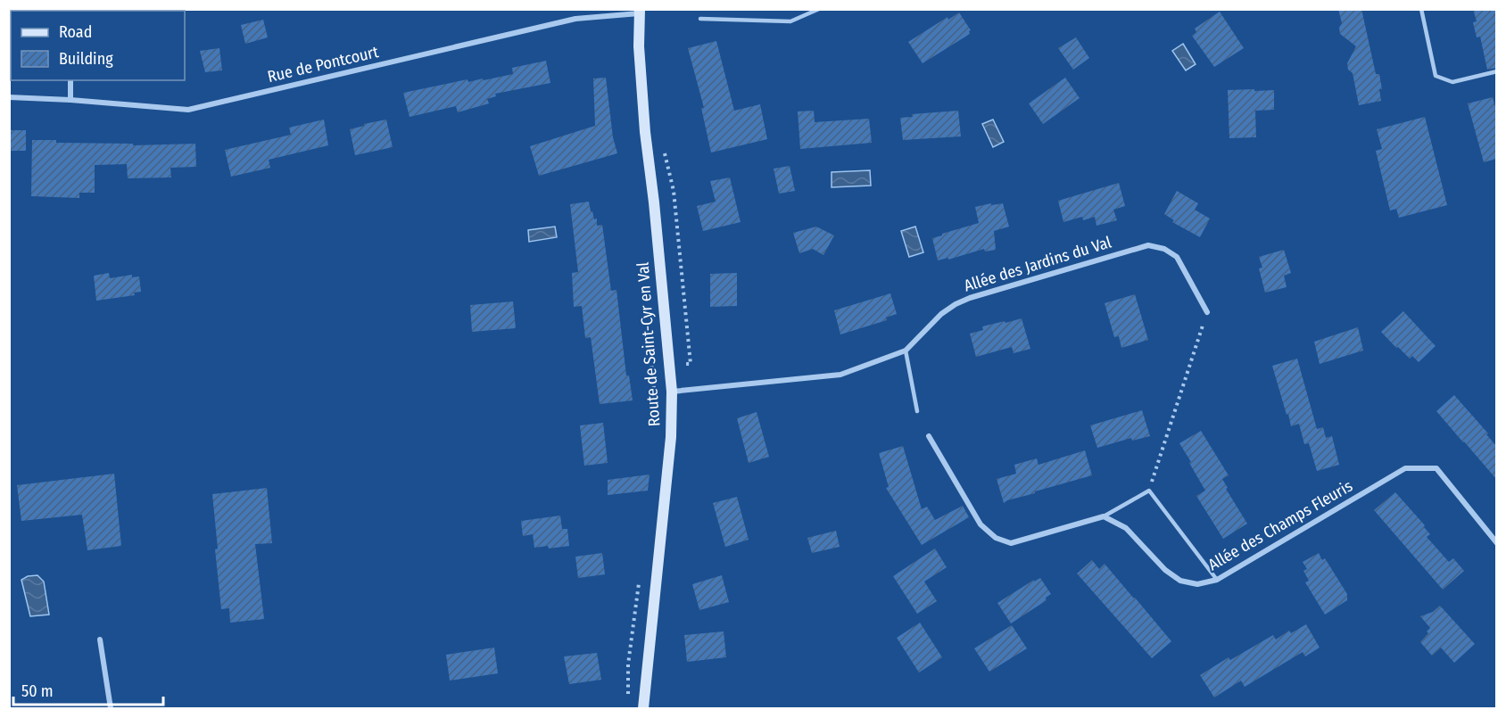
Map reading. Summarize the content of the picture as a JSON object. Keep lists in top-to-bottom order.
{
  "streets": {
    "street": [
      "Rue de Pontcourt",
      "Allée des Jardins du Val",
      "Route de Saint-Cyr en Val",
      "Allée des Champs Fleuris"
    ]
  },
  "crossings": [
    ["Rue de Pontcourt", "Route de Saint-Cyr en Val"],
    ["Allée des Jardins du Val", "Route de Saint-Cyr en Val"]
  ],
  "legend": ["Road", "Building"],
  "scale_bar": "50 m"
}
